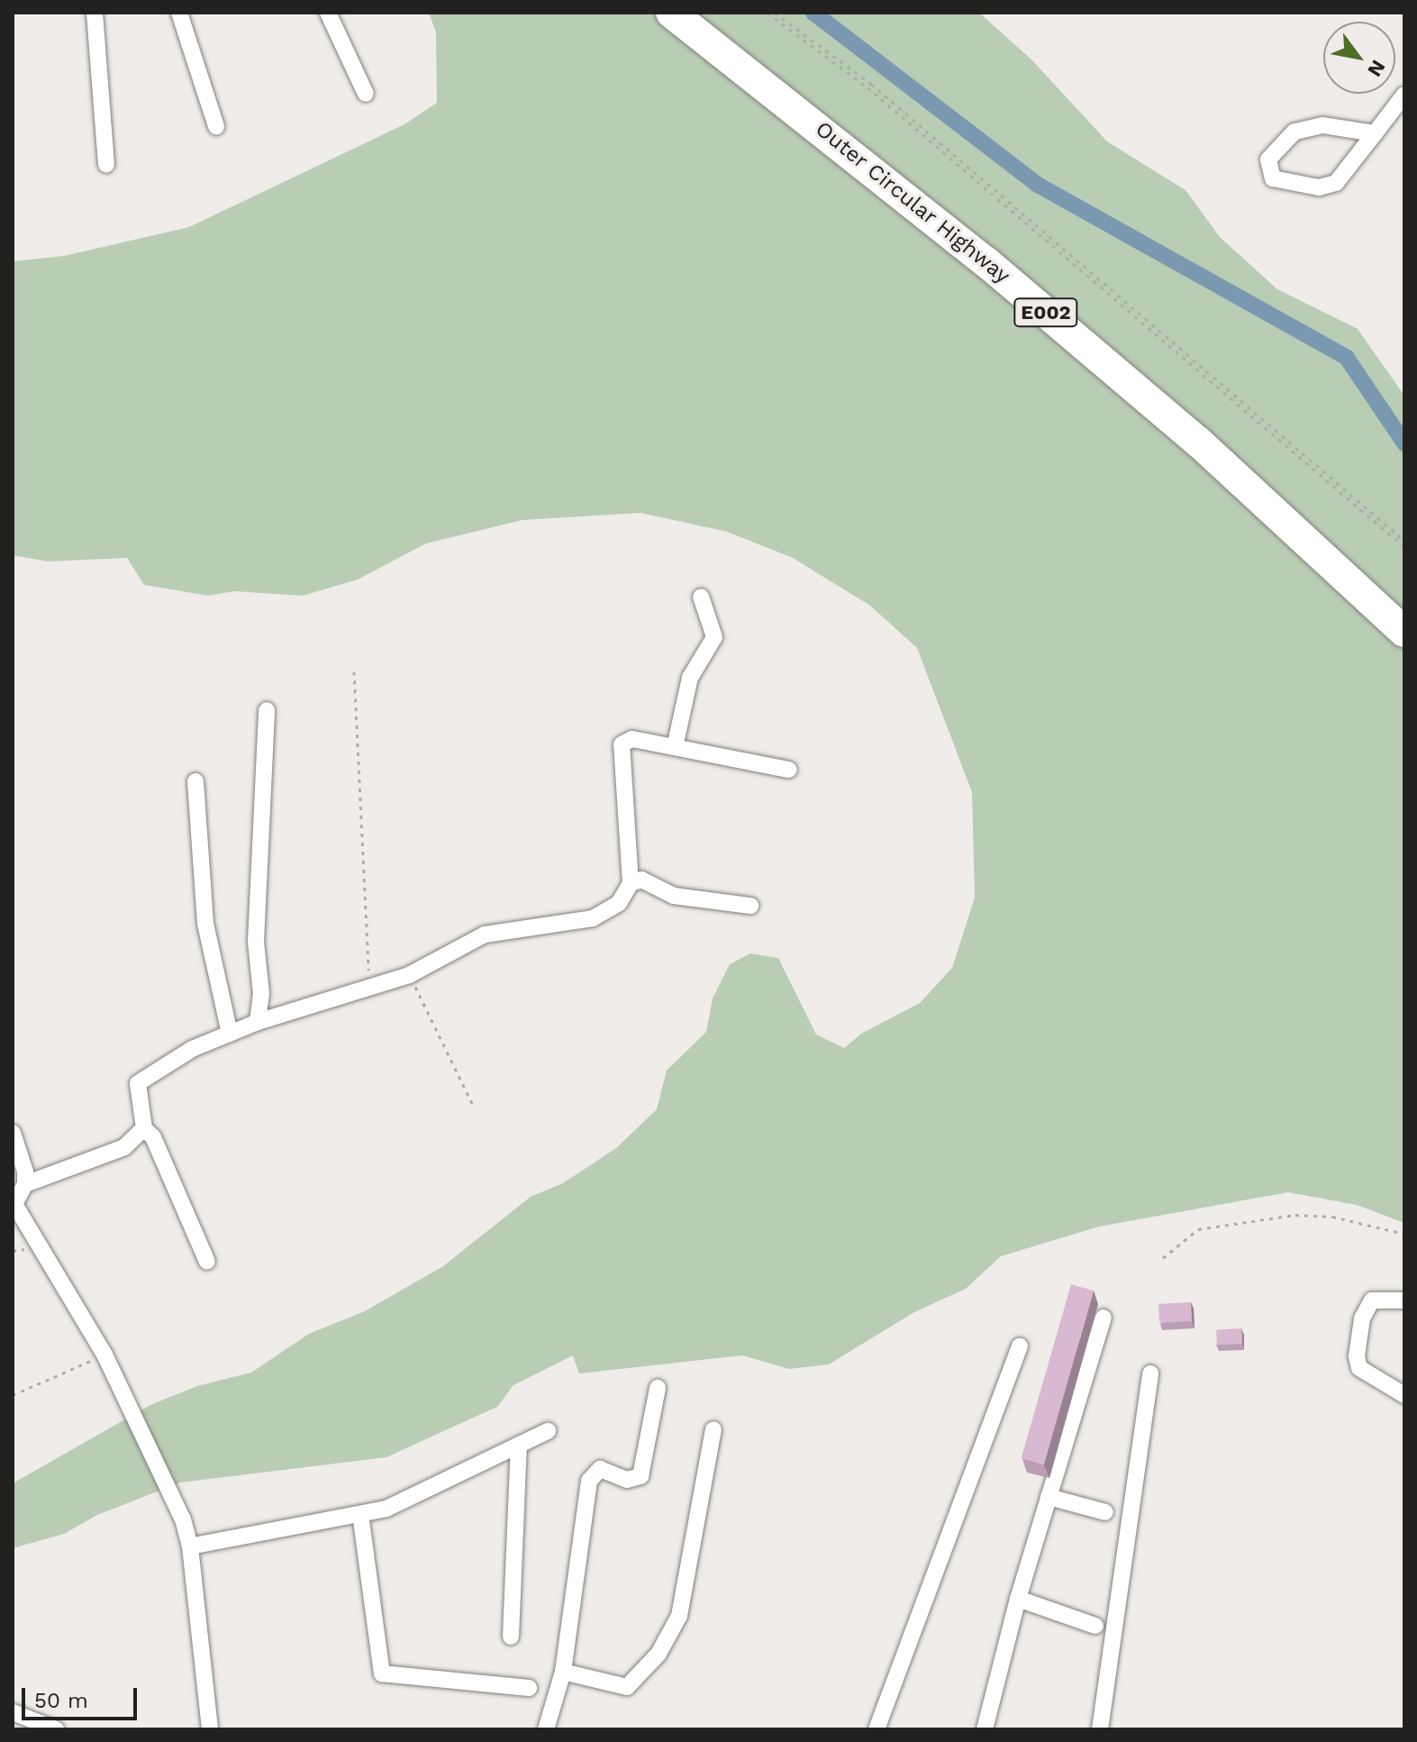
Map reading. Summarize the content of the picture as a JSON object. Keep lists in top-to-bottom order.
{
  "streets": {
    "highway": ["Outer Circular Highway", "E002"]
  },
  "scale_bar": "50 m",
  "north": "bottom right"
}
